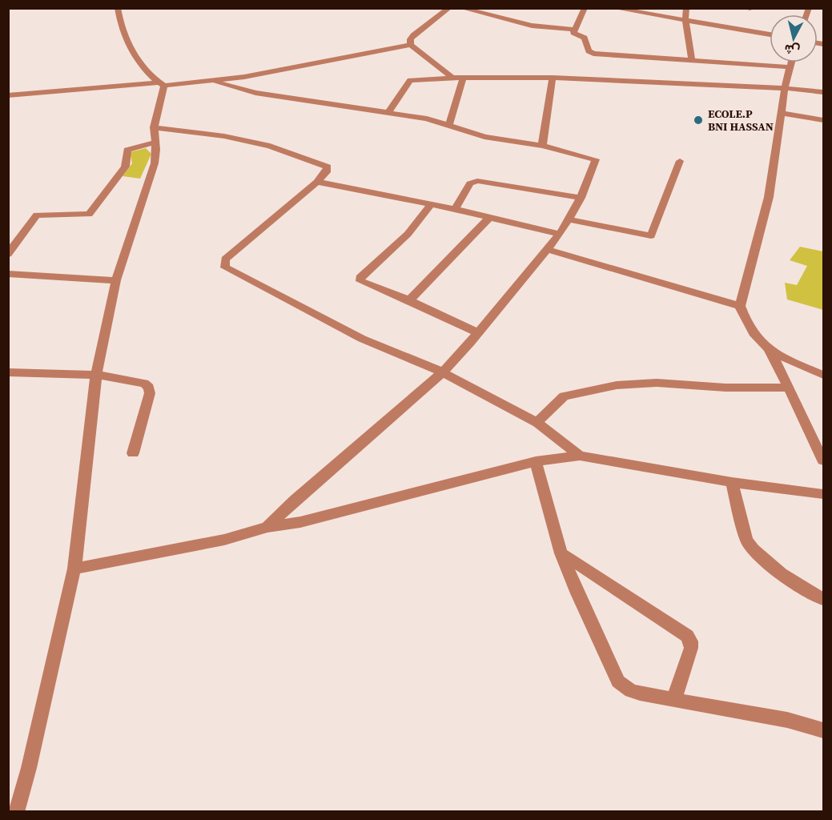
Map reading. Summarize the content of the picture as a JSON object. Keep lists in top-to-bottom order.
{
  "places": ["ECOLE.P BNI HASSAN"],
  "north": "bottom"
}
